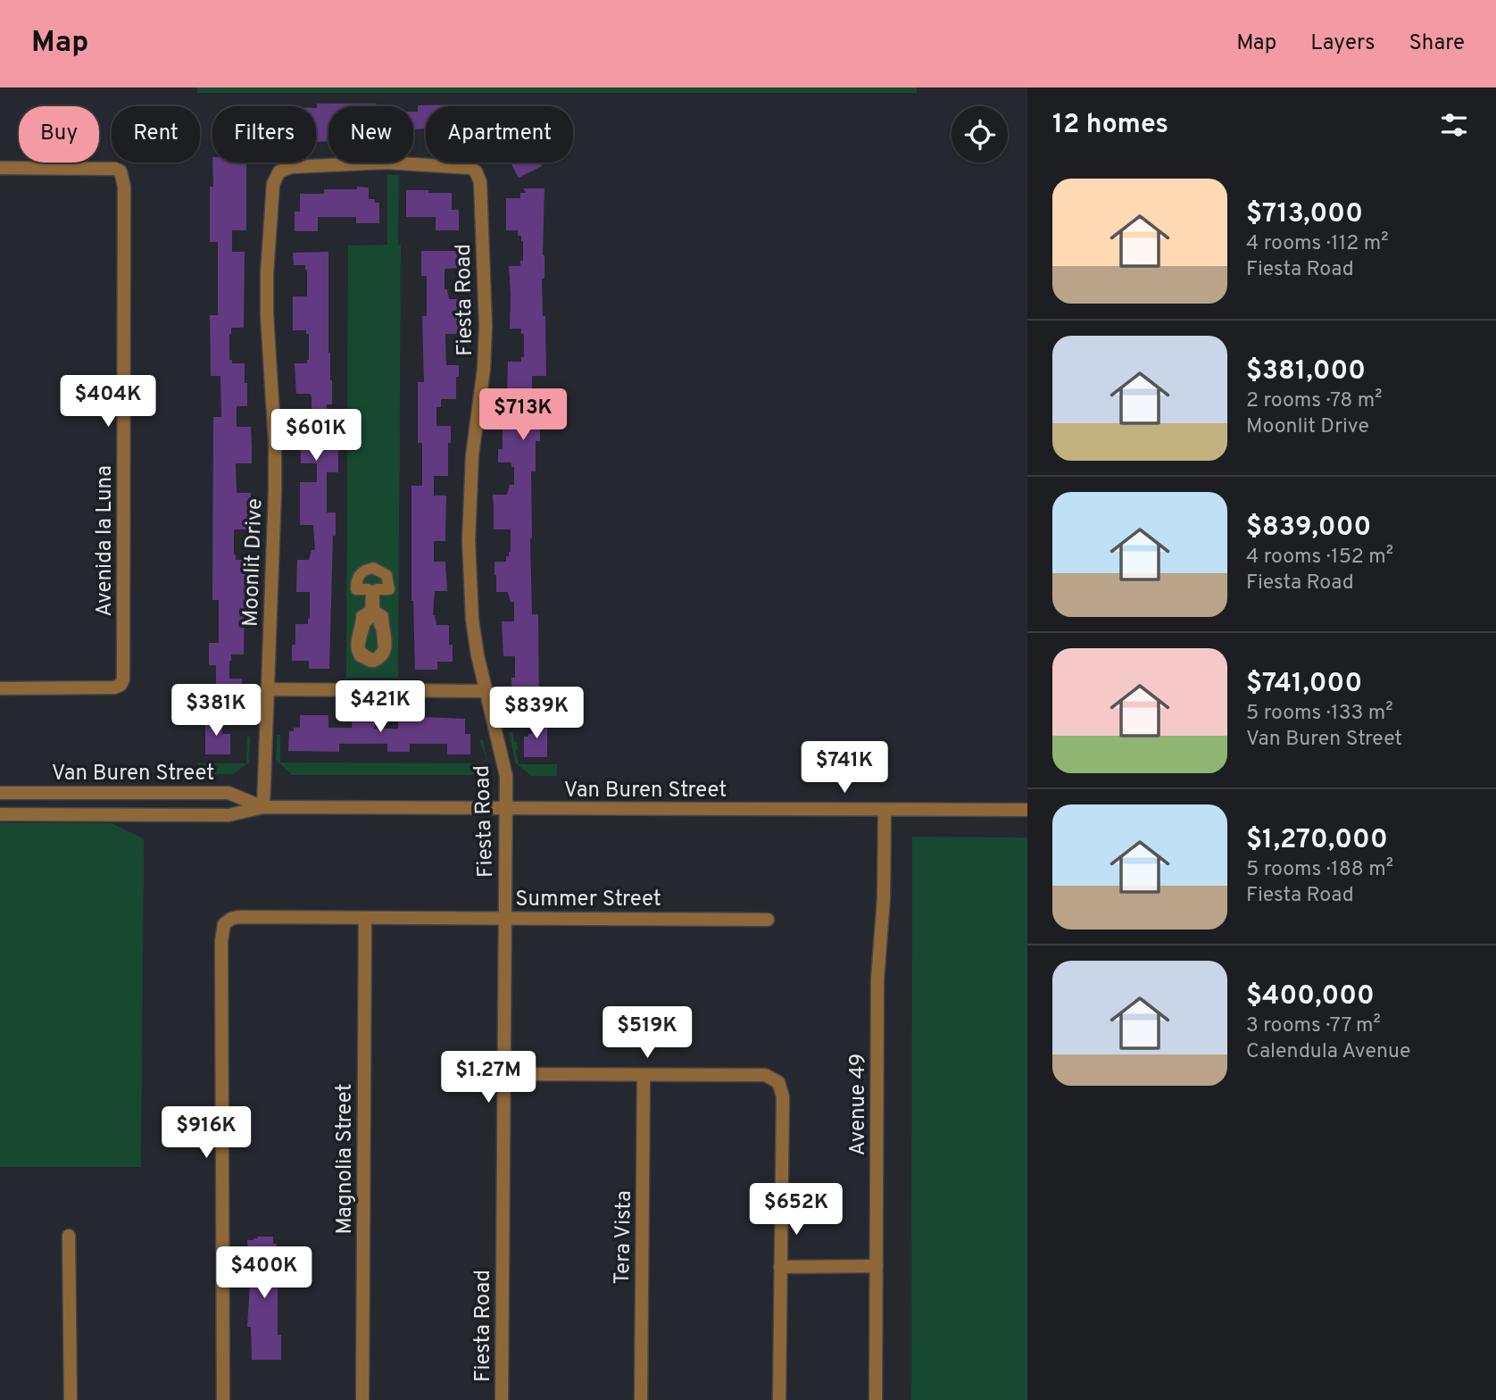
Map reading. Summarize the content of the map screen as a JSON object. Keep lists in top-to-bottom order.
{
  "streets": {
    "street": [
      "Fiesta Road",
      "Avenida la Luna",
      "Moonlit Drive",
      "Van Buren Street",
      "Summer Street",
      "Avenue 49",
      "Magnolia Street",
      "Tera Vista"
    ]
  },
  "crossings": [
    ["Fiesta Road", "Moonlit Drive"],
    ["Fiesta Road", "Van Buren Street"],
    ["Fiesta Road", "Summer Street"],
    ["Moonlit Drive", "Van Buren Street"],
    ["Van Buren Street", "Avenue 49"],
    ["Summer Street", "Magnolia Street"]
  ],
  "page": {
    "header": "Map",
    "nav": ["Map", "Layers", "Share"],
    "heading": "12 homes",
    "chip": [
      "Buy",
      "Rent",
      "Filters",
      "New",
      "Apartment"
    ],
    "list": [
      {
        "name": "$713,000",
        "note": "4 rooms · 112 m² · Fiesta Road"
      },
      {
        "name": "$381,000",
        "note": "2 rooms · 78 m² · Moonlit Drive"
      },
      {
        "name": "$839,000",
        "note": "4 rooms · 152 m² · Fiesta Road"
      },
      {
        "name": "$741,000",
        "note": "5 rooms · 133 m² · Van Buren Street"
      },
      {
        "name": "$1,270,000",
        "note": "5 rooms · 188 m² · Fiesta Road"
      },
      {
        "name": "$400,000",
        "note": "3 rooms · 77 m² · Calendula Avenue"
      }
    ],
    "price": [
      "$404K",
      "$713K",
      "$601K",
      "$421K",
      "$381K",
      "$839K",
      "$741K",
      "$519K",
      "$1.27M",
      "$916K",
      "$652K",
      "$400K"
    ]
  }
}
